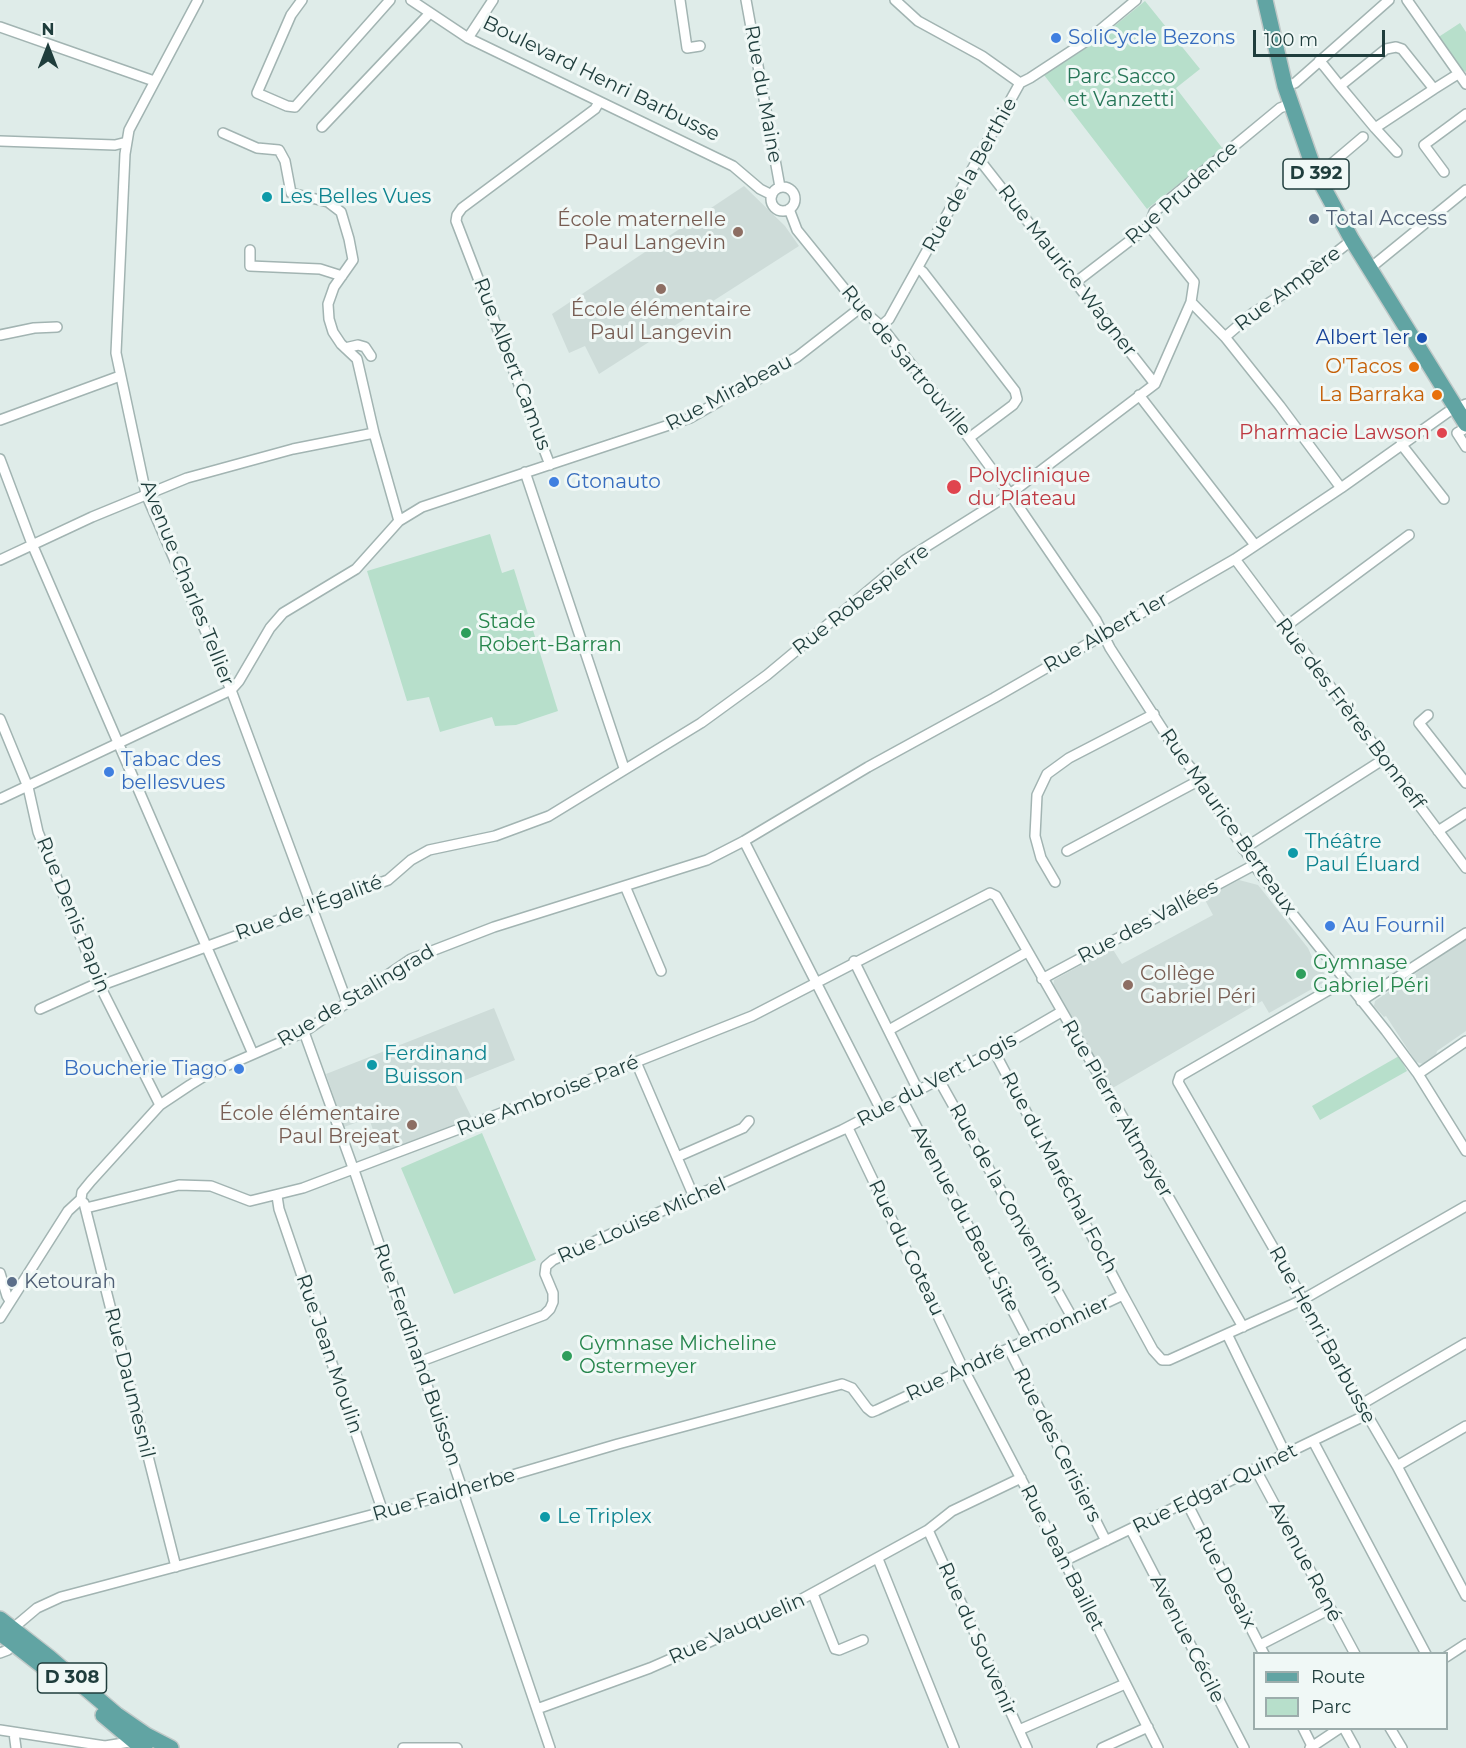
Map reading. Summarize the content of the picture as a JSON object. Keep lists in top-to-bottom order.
{
  "streets": {
    "main road": ["D 392", "D 308"],
    "street": [
      "Boulevard Henri Barbusse",
      "Rue du Maine",
      "Rue de la Berthie",
      "Rue Prudence",
      "Rue Maurice Wagner",
      "Rue Ampère",
      "Rue de Sartrouville",
      "Rue Albert Camus",
      "Rue Mirabeau",
      "Avenue Charles Tellier",
      "Rue Robespierre",
      "Rue Albert 1er",
      "Rue des Frères Bonneff",
      "Rue Maurice Berteaux",
      "Rue de l'Égalité",
      "Rue Denis Papin",
      "Rue des Vallées",
      "Rue de Stalingrad",
      "Rue du Vert Logis",
      "Rue Ambroise Paré",
      "Rue Pierre Altmeyer",
      "Rue du Maréchal Foch",
      "Rue de la Convention",
      "Avenue du Beau Site",
      "Rue Louise Michel",
      "Rue du Coteau",
      "Rue Henri Barbusse",
      "Rue André Lemonnier",
      "Rue Jean Moulin",
      "Rue Ferdinand Buisson",
      "Rue Daumesnil",
      "Rue des Cerisiers",
      "Rue Edgar Quinet",
      "Rue Faidherbe",
      "Rue Jean Baillet",
      "Avenue René",
      "Rue Desaix",
      "Rue Vauquelin",
      "Rue du Souvenir",
      "Avenue Cécile"
    ]
  },
  "crossings": [
    ["Boulevard Henri Barbusse", "Rue du Maine"],
    ["Boulevard Henri Barbusse", "Rue de Sartrouville"],
    ["Boulevard Henri Barbusse", "Rue Albert Camus"],
    ["Rue du Maine", "Rue de Sartrouville"],
    ["D 392", "Rue Prudence"],
    ["D 392", "Rue Ampère"],
    ["D 392", "Rue Albert 1er"],
    ["Rue de la Berthie", "Rue Maurice Wagner"],
    ["Rue de la Berthie", "Rue de Sartrouville"],
    ["Rue Prudence", "Rue Maurice Wagner"],
    ["Rue Maurice Wagner", "Rue Robespierre"],
    ["Rue de Sartrouville", "Rue Mirabeau"],
    ["Rue de Sartrouville", "Rue Robespierre"],
    ["Rue de Sartrouville", "Rue Albert 1er"],
    ["Rue de Sartrouville", "Rue Maurice Berteaux"],
    ["Rue Albert Camus", "Rue Mirabeau"],
    ["Rue Mirabeau", "Avenue Charles Tellier"],
    ["Avenue Charles Tellier", "Rue de l'Égalité"],
    ["Avenue Charles Tellier", "Rue de Stalingrad"],
    ["Rue Robespierre", "Rue de l'Égalité"],
    ["Rue Albert 1er", "Rue des Frères Bonneff"],
    ["Rue Albert 1er", "Rue Maurice Berteaux"],
    ["Rue Albert 1er", "Rue de Stalingrad"],
    ["Rue Maurice Berteaux", "Rue des Vallées"],
    ["Rue Maurice Berteaux", "Rue Henri Barbusse"],
    ["Rue de l'Égalité", "Rue Denis Papin"],
    ["Rue Denis Papin", "Rue de Stalingrad"],
    ["Rue des Vallées", "Rue Pierre Altmeyer"],
    ["Rue de Stalingrad", "Rue Ambroise Paré"],
    ["Rue de Stalingrad", "Rue Ferdinand Buisson"],
    ["Rue de Stalingrad", "Rue Daumesnil"],
    ["Rue du Vert Logis", "Rue Pierre Altmeyer"],
    ["Rue du Vert Logis", "Rue du Maréchal Foch"],
    ["Rue du Vert Logis", "Rue de la Convention"],
    ["Rue du Vert Logis", "Avenue du Beau Site"],
    ["Rue du Vert Logis", "Rue Louise Michel"],
    ["Rue du Vert Logis", "Rue du Coteau"],
    ["Rue Ambroise Paré", "Rue Pierre Altmeyer"],
    ["Rue Ambroise Paré", "Rue Jean Moulin"],
    ["Rue Ambroise Paré", "Rue Ferdinand Buisson"],
    ["Rue Ambroise Paré", "Rue Daumesnil"],
    ["Rue Pierre Altmeyer", "Rue André Lemonnier"],
    ["Rue du Maréchal Foch", "Rue André Lemonnier"],
    ["Rue de la Convention", "Rue André Lemonnier"],
    ["Avenue du Beau Site", "Rue André Lemonnier"],
    ["Rue Louise Michel", "Rue Ferdinand Buisson"],
    ["Rue du Coteau", "Rue André Lemonnier"],
    ["Rue du Coteau", "Rue Jean Baillet"],
    ["Rue Henri Barbusse", "Rue André Lemonnier"],
    ["Rue Henri Barbusse", "Rue Edgar Quinet"],
    ["Rue André Lemonnier", "Rue des Cerisiers"],
    ["Rue André Lemonnier", "Rue Faidherbe"],
    ["Rue André Lemonnier", "Rue Jean Baillet"],
    ["Rue Jean Moulin", "Rue Faidherbe"],
    ["Rue Ferdinand Buisson", "Rue Faidherbe"],
    ["Rue Ferdinand Buisson", "Rue Vauquelin"],
    ["Rue Daumesnil", "Rue Faidherbe"],
    ["Rue des Cerisiers", "Rue Edgar Quinet"],
    ["Rue Edgar Quinet", "Rue Jean Baillet"],
    ["Rue Edgar Quinet", "Avenue René"],
    ["Rue Edgar Quinet", "Rue Desaix"],
    ["Rue Edgar Quinet", "Avenue Cécile"],
    ["Rue Faidherbe", "D 308"],
    ["Rue Jean Baillet", "Rue Vauquelin"],
    ["Rue Vauquelin", "Rue du Souvenir"]
  ],
  "parks": ["Parc Sacco et Vanzetti"],
  "places": [
    "SoliCycle Bezons",
    "Les Belles Vues",
    "Total Access",
    "École maternelle Paul Langevin",
    "École élémentaire Paul Langevin",
    "Albert 1er",
    "O'Tacos",
    "La Barraka",
    "Pharmacie Lawson",
    "Gtonauto",
    "Polyclinique du Plateau",
    "Stade Robert-Barran",
    "Tabac des bellesvues",
    "Théâtre Paul Éluard",
    "Au Fournil",
    "Gymnase Gabriel Péri",
    "Collège Gabriel Péri",
    "Ferdinand Buisson",
    "Boucherie Tiago",
    "École élémentaire Paul Brejeat",
    "Ketourah",
    "Gymnase Micheline Ostermeyer",
    "Le Triplex"
  ],
  "legend": ["Route", "Parc"],
  "scale_bar": "100 m",
  "north": "top"
}
